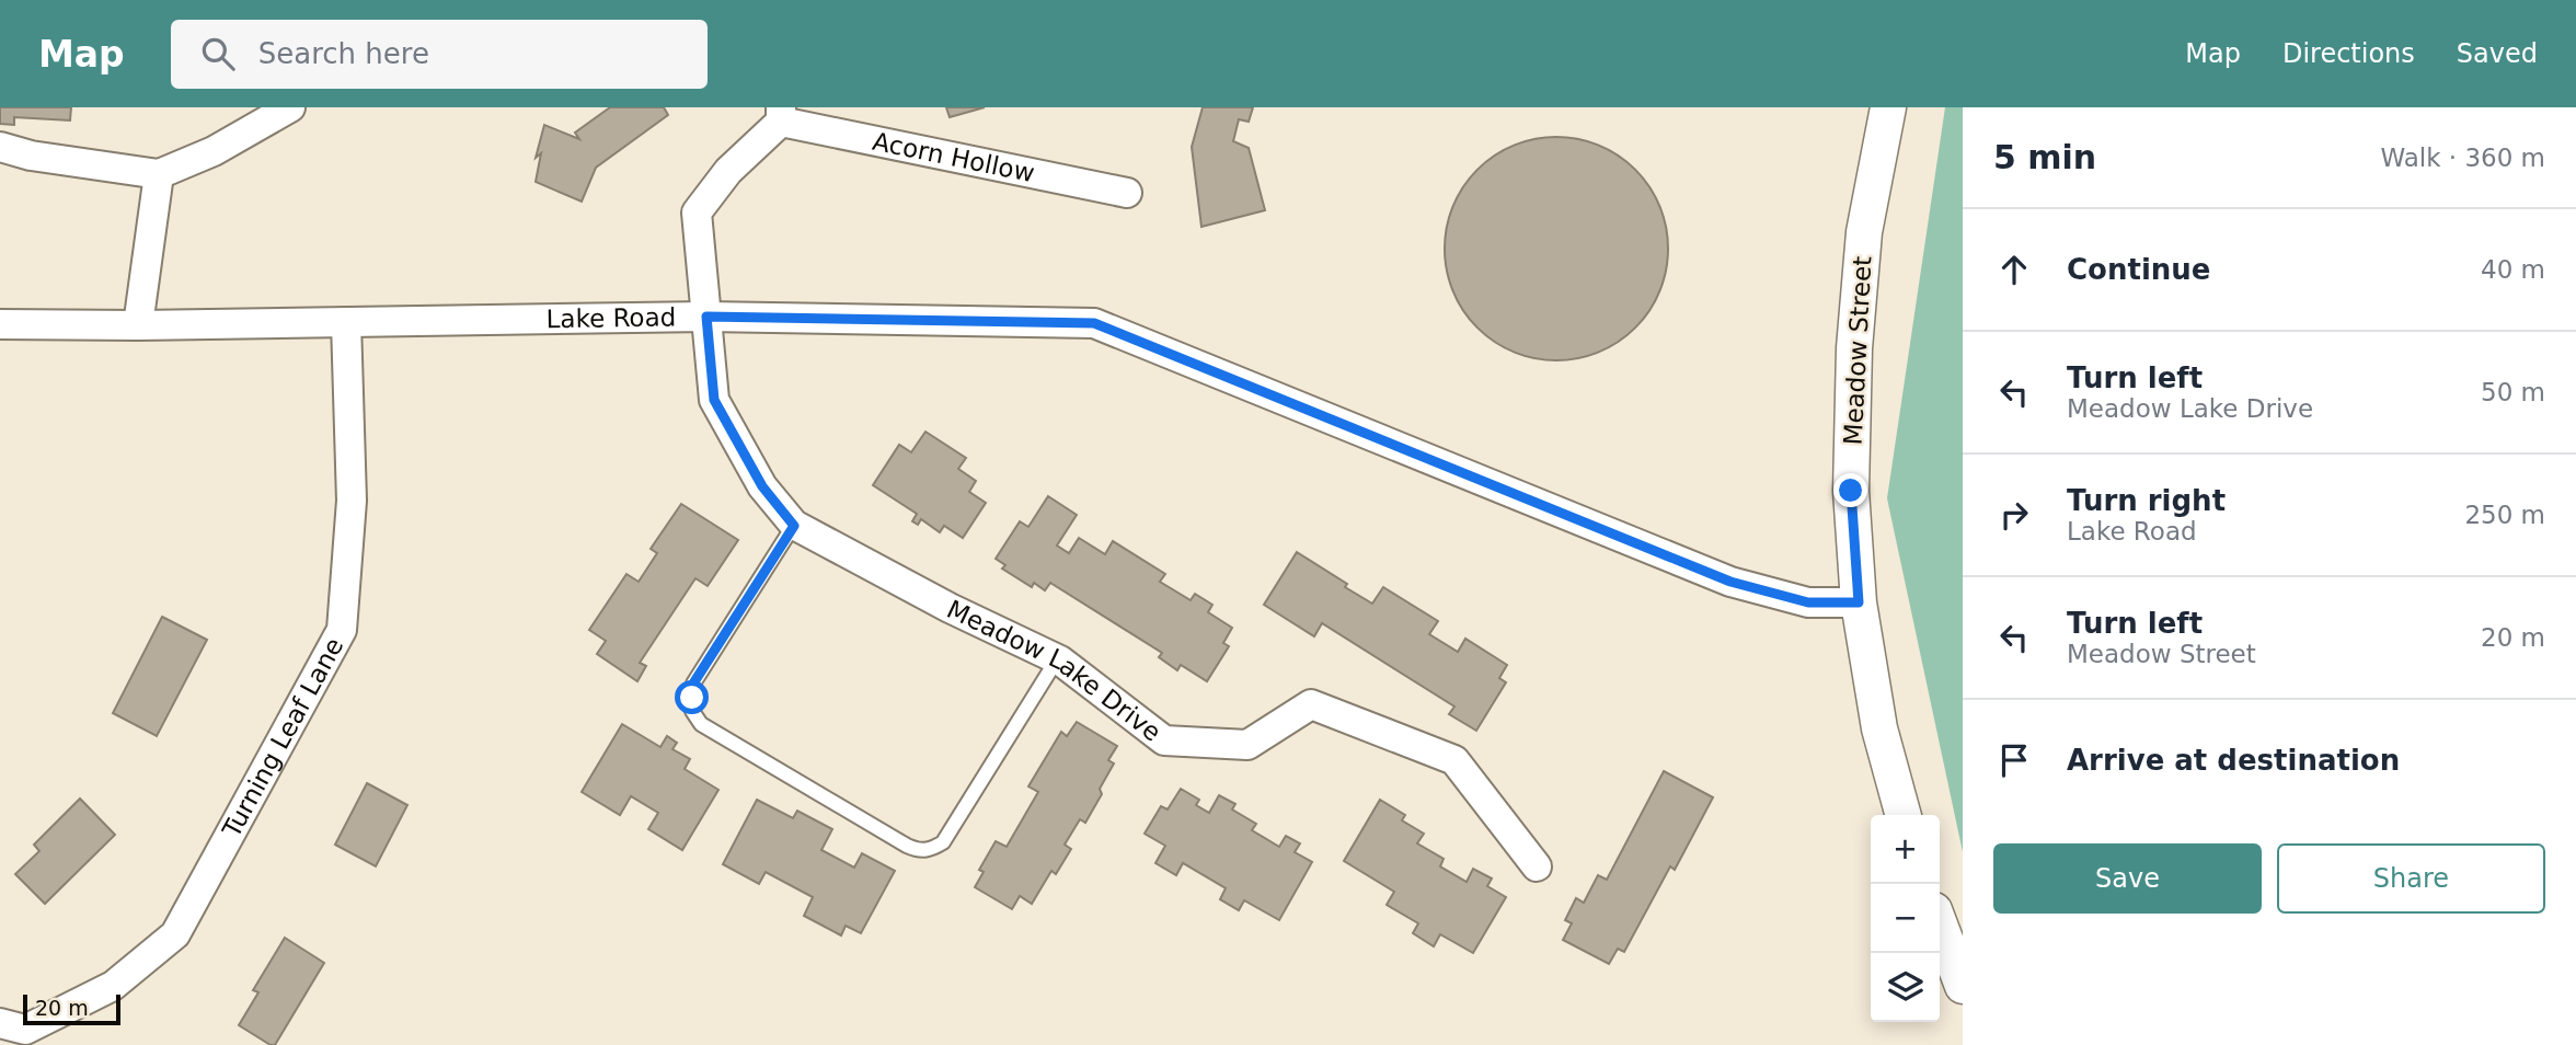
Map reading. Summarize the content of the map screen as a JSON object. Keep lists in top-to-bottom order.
{
  "streets": {
    "street": [
      "Acorn Hollow",
      "Lake Road",
      "Meadow Street",
      "Meadow Lake Drive",
      "Turning Leaf Lane"
    ]
  },
  "crossings": [
    ["Acorn Hollow", "Meadow Lake Drive"],
    ["Lake Road", "Meadow Street"],
    ["Lake Road", "Meadow Lake Drive"],
    ["Lake Road", "Turning Leaf Lane"]
  ],
  "scale_bar": "20 m",
  "page": {
    "header": "Map",
    "search": "Search here",
    "nav": ["Map", "Directions", "Saved"],
    "heading": ["5 min", "Walk · 360 m"],
    "list": [
      ["Continue", "40 m"],
      ["Turn left", "Meadow Lake Drive", "50 m"],
      ["Turn right", "Lake Road", "250 m"],
      ["Turn left", "Meadow Street", "20 m"],
      "Arrive at destination"
    ],
    "map_buttons": ["+", "−"],
    "buttons": ["Save", "Share"],
    "scale": "20 m"
  }
}
